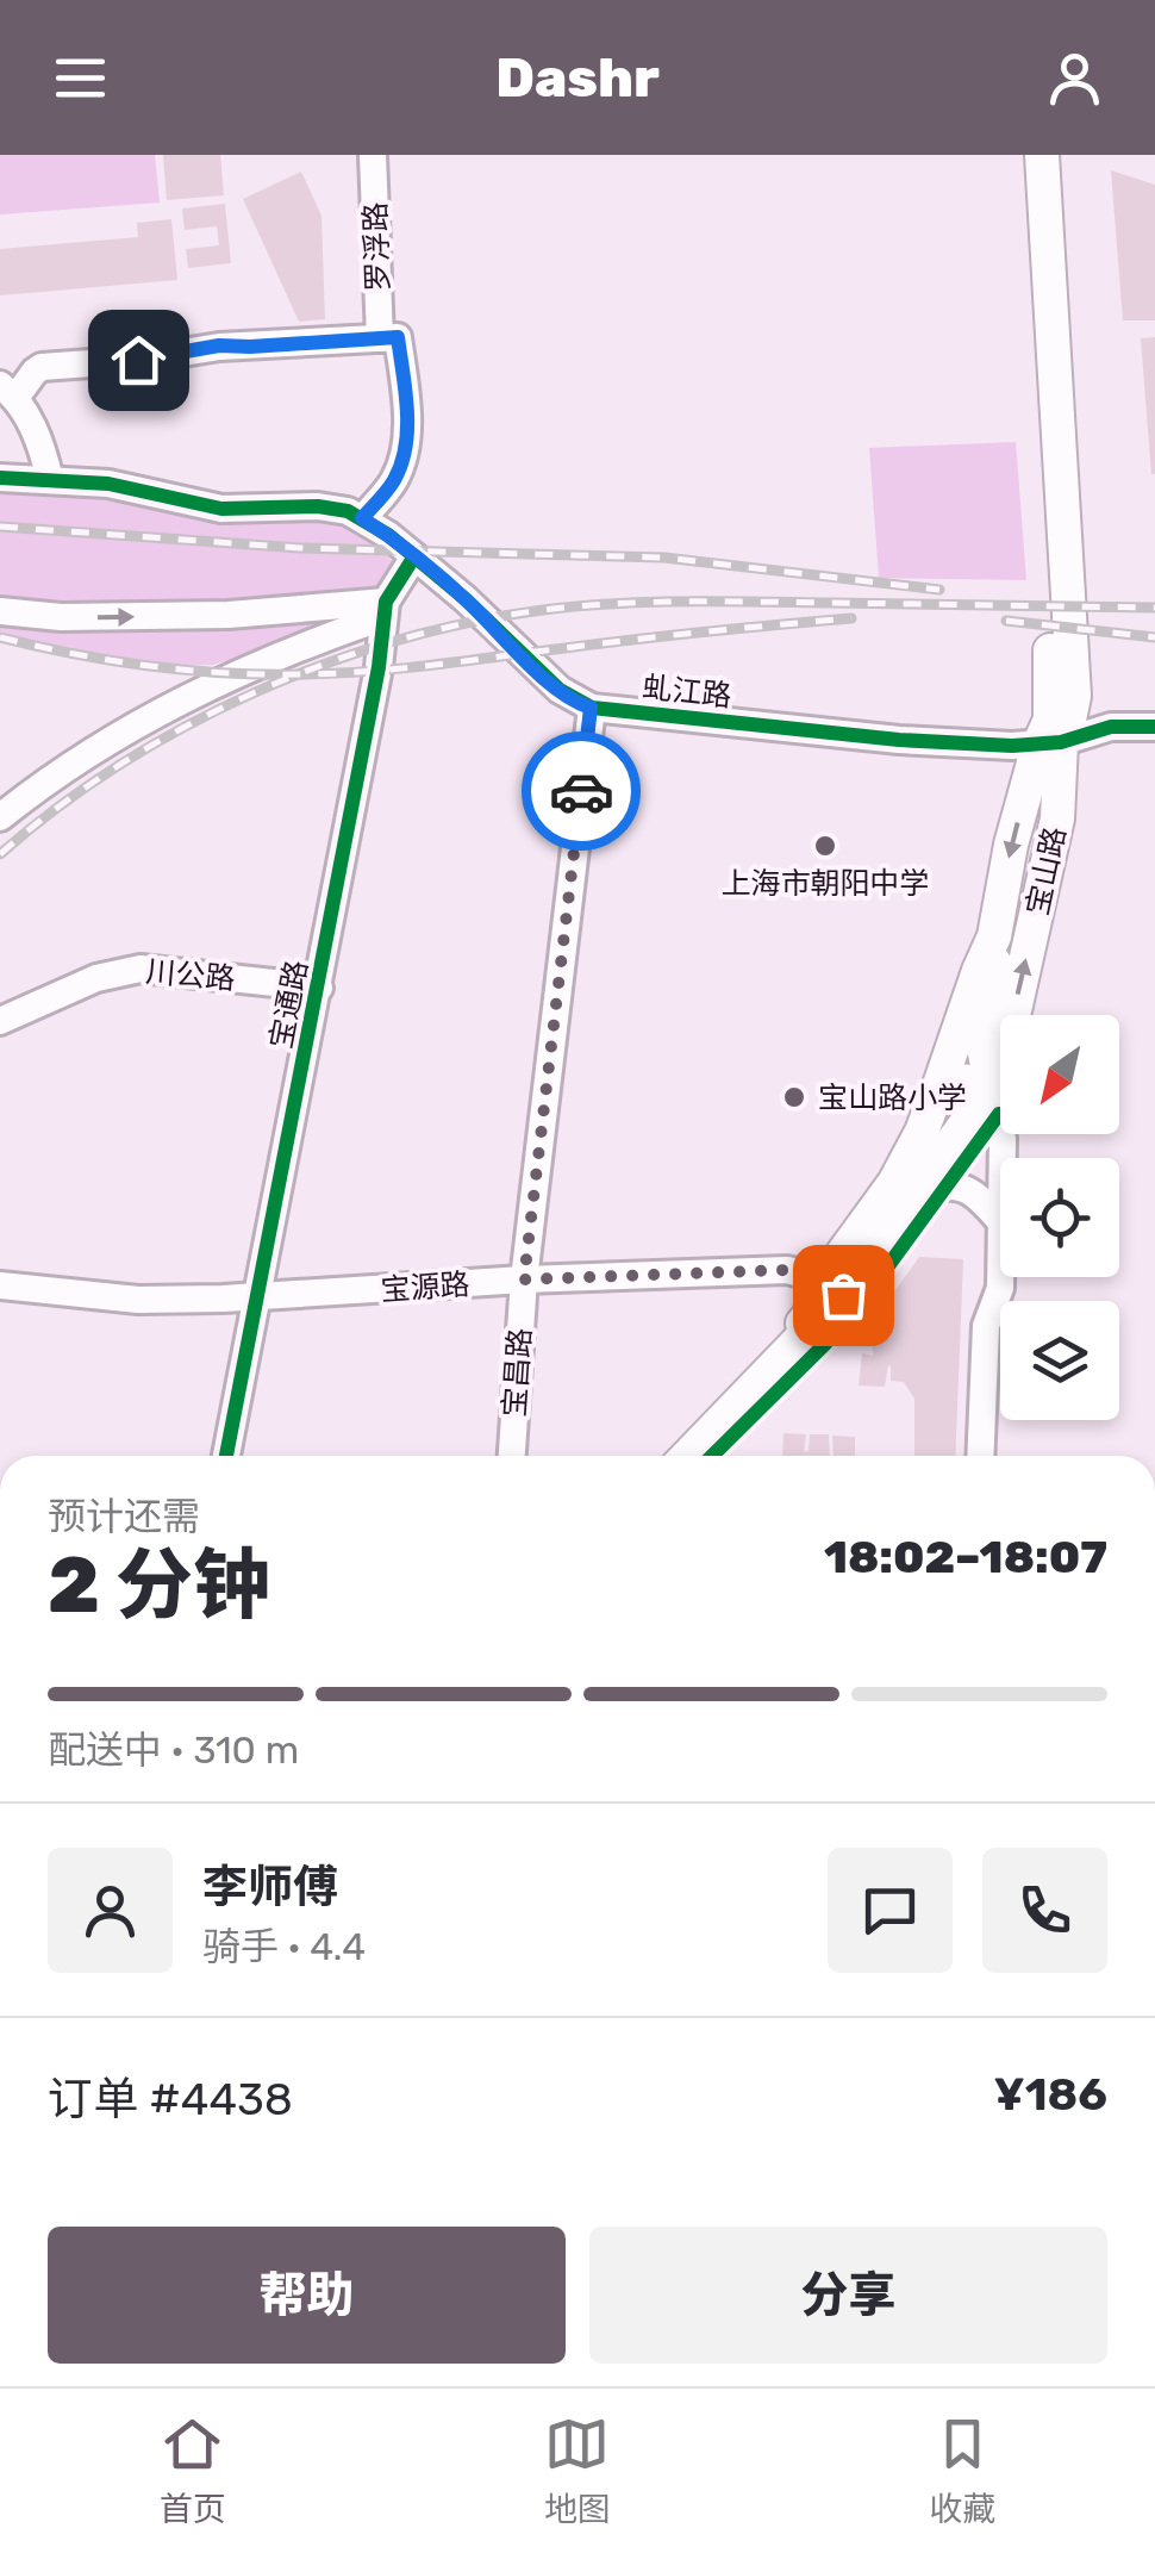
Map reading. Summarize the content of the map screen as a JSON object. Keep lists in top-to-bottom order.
{
  "streets": {
    "main road": ["宝山路"],
    "street": [
      "罗浮路",
      "虬江路",
      "川公路",
      "宝通路",
      "宝源路",
      "宝昌路"
    ]
  },
  "crossings": [
    ["罗浮路", "虬江路"],
    ["虬江路", "宝山路"],
    ["虬江路", "宝通路"],
    ["虬江路", "宝昌路"],
    ["宝山路", "宝源路"],
    ["川公路", "宝通路"],
    ["宝通路", "宝源路"],
    ["宝源路", "宝昌路"]
  ],
  "places": ["上海市朝阳中学", "宝山路小学"],
  "north": "bottom left",
  "page": {
    "header": "Dashr",
    "heading": ["2 分钟", "预计还需", "18:02–18:07"],
    "panel": [
      "李师傅",
      "骑手 · 4.4",
      "订单 #4438",
      "¥186"
    ],
    "bar": "配送中 · 310 m",
    "buttons": ["帮助", "分享"],
    "tabs": ["首页", "地图", "收藏"]
  }
}
